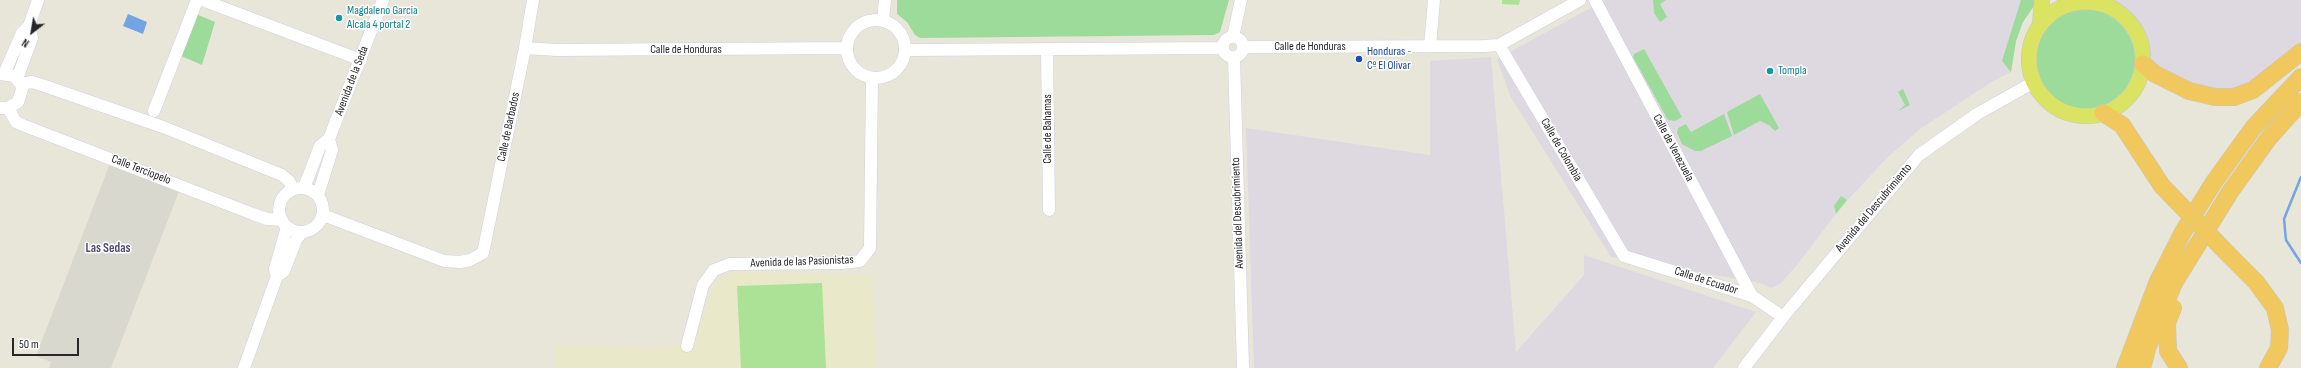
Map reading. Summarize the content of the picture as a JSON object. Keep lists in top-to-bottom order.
{
  "streets": {
    "street": [
      "Calle de Honduras",
      "Avenida de la Seda",
      "Calle de Barbados",
      "Calle de Bahamas",
      "Calle de Venezuela",
      "Calle de Colombia",
      "Calle Terciopelo",
      "Avenida del Descubrimiento",
      "Avenida de las Pasionistas",
      "Calle de Ecuador"
    ]
  },
  "crossings": [
    ["Calle de Honduras", "Calle de Barbados"],
    ["Calle de Honduras", "Calle de Colombia"],
    ["Calle de Honduras", "Avenida del Descubrimiento"],
    ["Calle de Honduras", "Avenida de las Pasionistas"],
    ["Avenida de la Seda", "Calle de Barbados"],
    ["Avenida de la Seda", "Calle Terciopelo"],
    ["Calle de Barbados", "Calle Terciopelo"],
    ["Calle de Venezuela", "Calle de Ecuador"],
    ["Calle de Colombia", "Calle de Ecuador"],
    ["Avenida del Descubrimiento", "Calle de Ecuador"]
  ],
  "districts": ["Las Sedas"],
  "places": ["Magdaleno Garcia Alcala 4 portal 2", "Honduras - Cº El Olivar", "Tompla"],
  "scale_bar": "50 m",
  "north": "bottom left"
}
